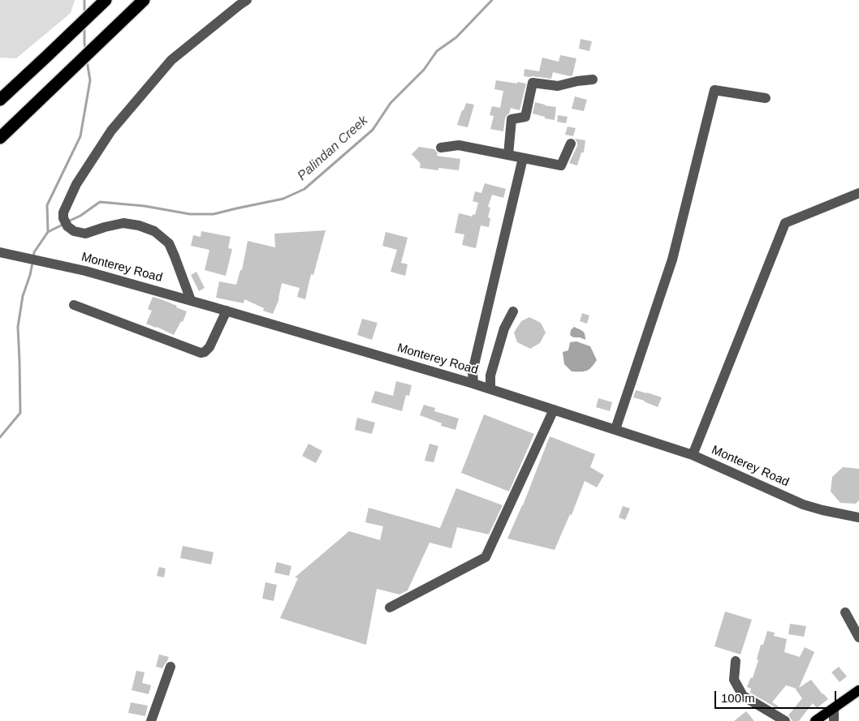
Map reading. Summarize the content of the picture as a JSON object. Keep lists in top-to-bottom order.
{
  "streets": {
    "street": ["Monterey Road"]
  },
  "water": ["Palindan Creek"],
  "scale_bar": "100 m"
}
